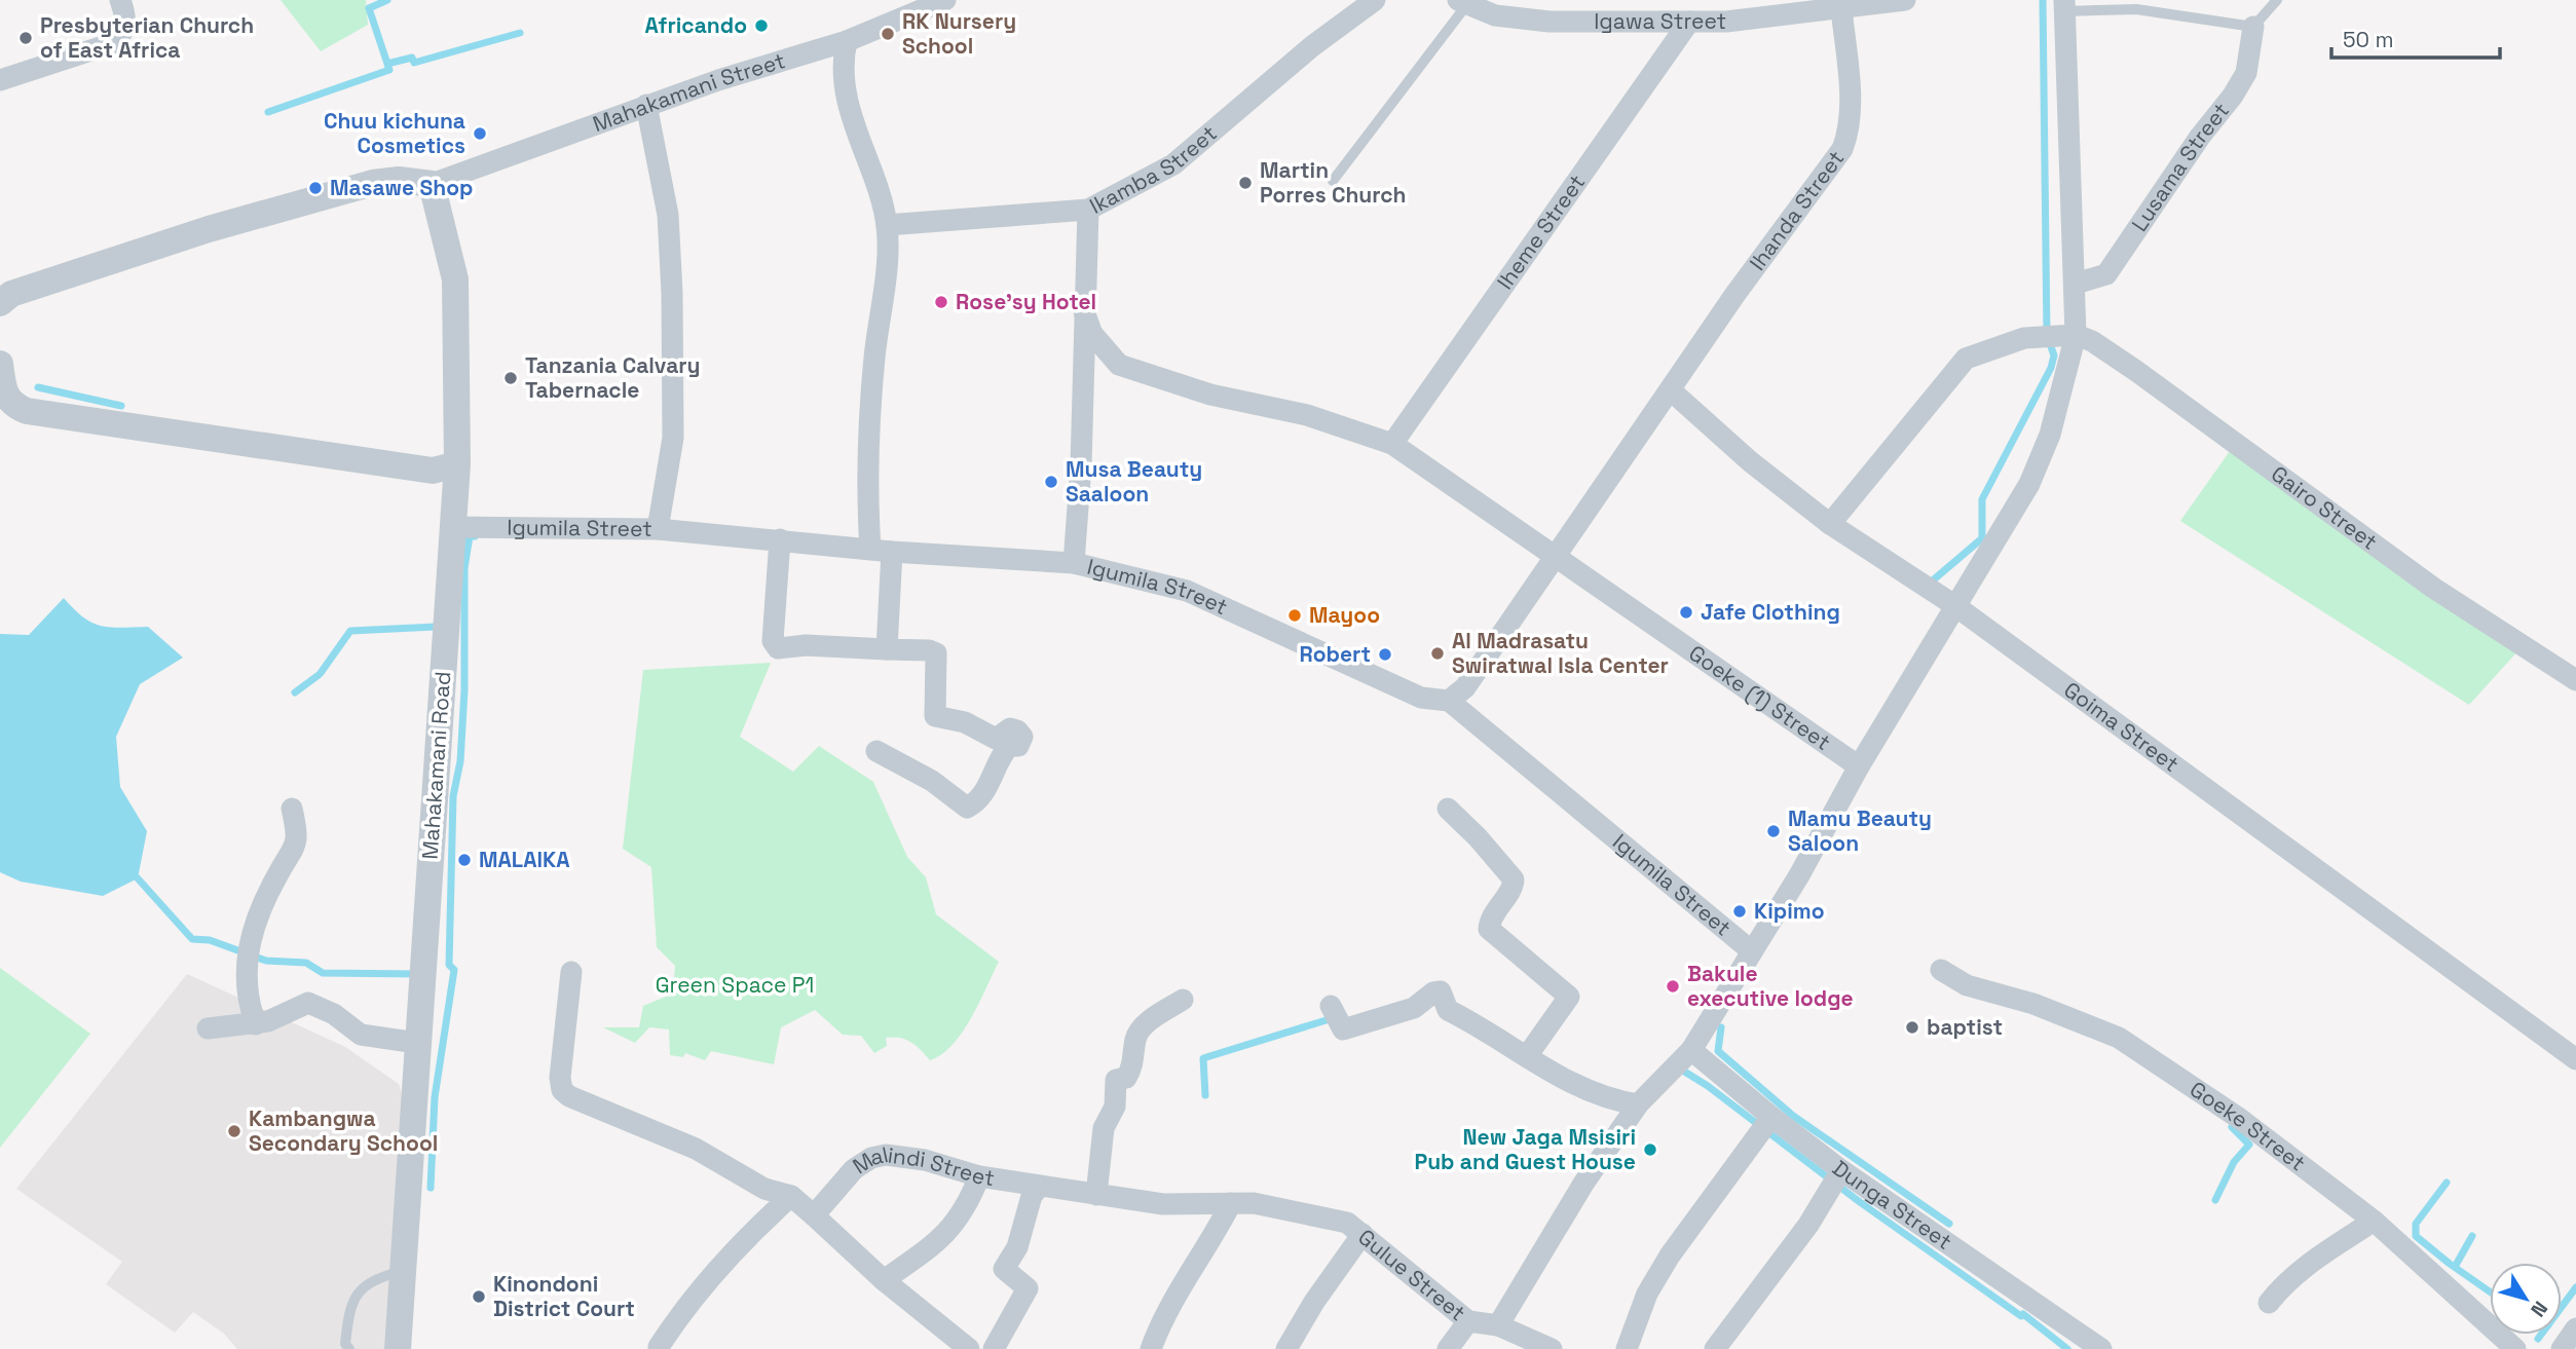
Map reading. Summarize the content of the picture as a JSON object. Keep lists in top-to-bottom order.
{
  "streets": {
    "street": [
      "Igawa Street",
      "Mahakamani Street",
      "Ikamba Street",
      "Lusama Street",
      "Ihanda Street",
      "Iheme Street",
      "Gairo Street",
      "Igumila Street",
      "Goeke (1) Street",
      "Goima Street",
      "Mahakamani Road",
      "Goeke Street",
      "Malindi Street",
      "Dunga Street",
      "Gulue Street"
    ]
  },
  "crossings": [
    ["Igawa Street", "Ihanda Street"],
    ["Igawa Street", "Iheme Street"],
    ["Mahakamani Street", "Mahakamani Road"],
    ["Ihanda Street", "Igumila Street"],
    ["Ihanda Street", "Goeke (1) Street"],
    ["Ihanda Street", "Goima Street"],
    ["Iheme Street", "Goeke (1) Street"],
    ["Igumila Street", "Mahakamani Road"],
    ["Malindi Street", "Gulue Street"]
  ],
  "parks": ["Green Space P1"],
  "places": [
    "Africando",
    "RK Nursery School",
    "Presbyterian Church of East Africa",
    "Chuu kichuna Cosmetics",
    "Martin Porres Church",
    "Masawe Shop",
    "Rose'sy Hotel",
    "Tanzania Calvary Tabernacle",
    "Musa Beauty Saaloon",
    "Jafe Clothing",
    "Mayoo",
    "Al Madrasatu Swiratwal Isla Center",
    "Robert",
    "Mamu Beauty Saloon",
    "MALAIKA",
    "Kipimo",
    "Bakule executive lodge",
    "baptist",
    "Kambangwa Secondary School",
    "New Jaga Msisiri Pub and Guest House",
    "Kinondoni District Court"
  ],
  "scale_bar": "50 m",
  "north": "bottom right"
}
